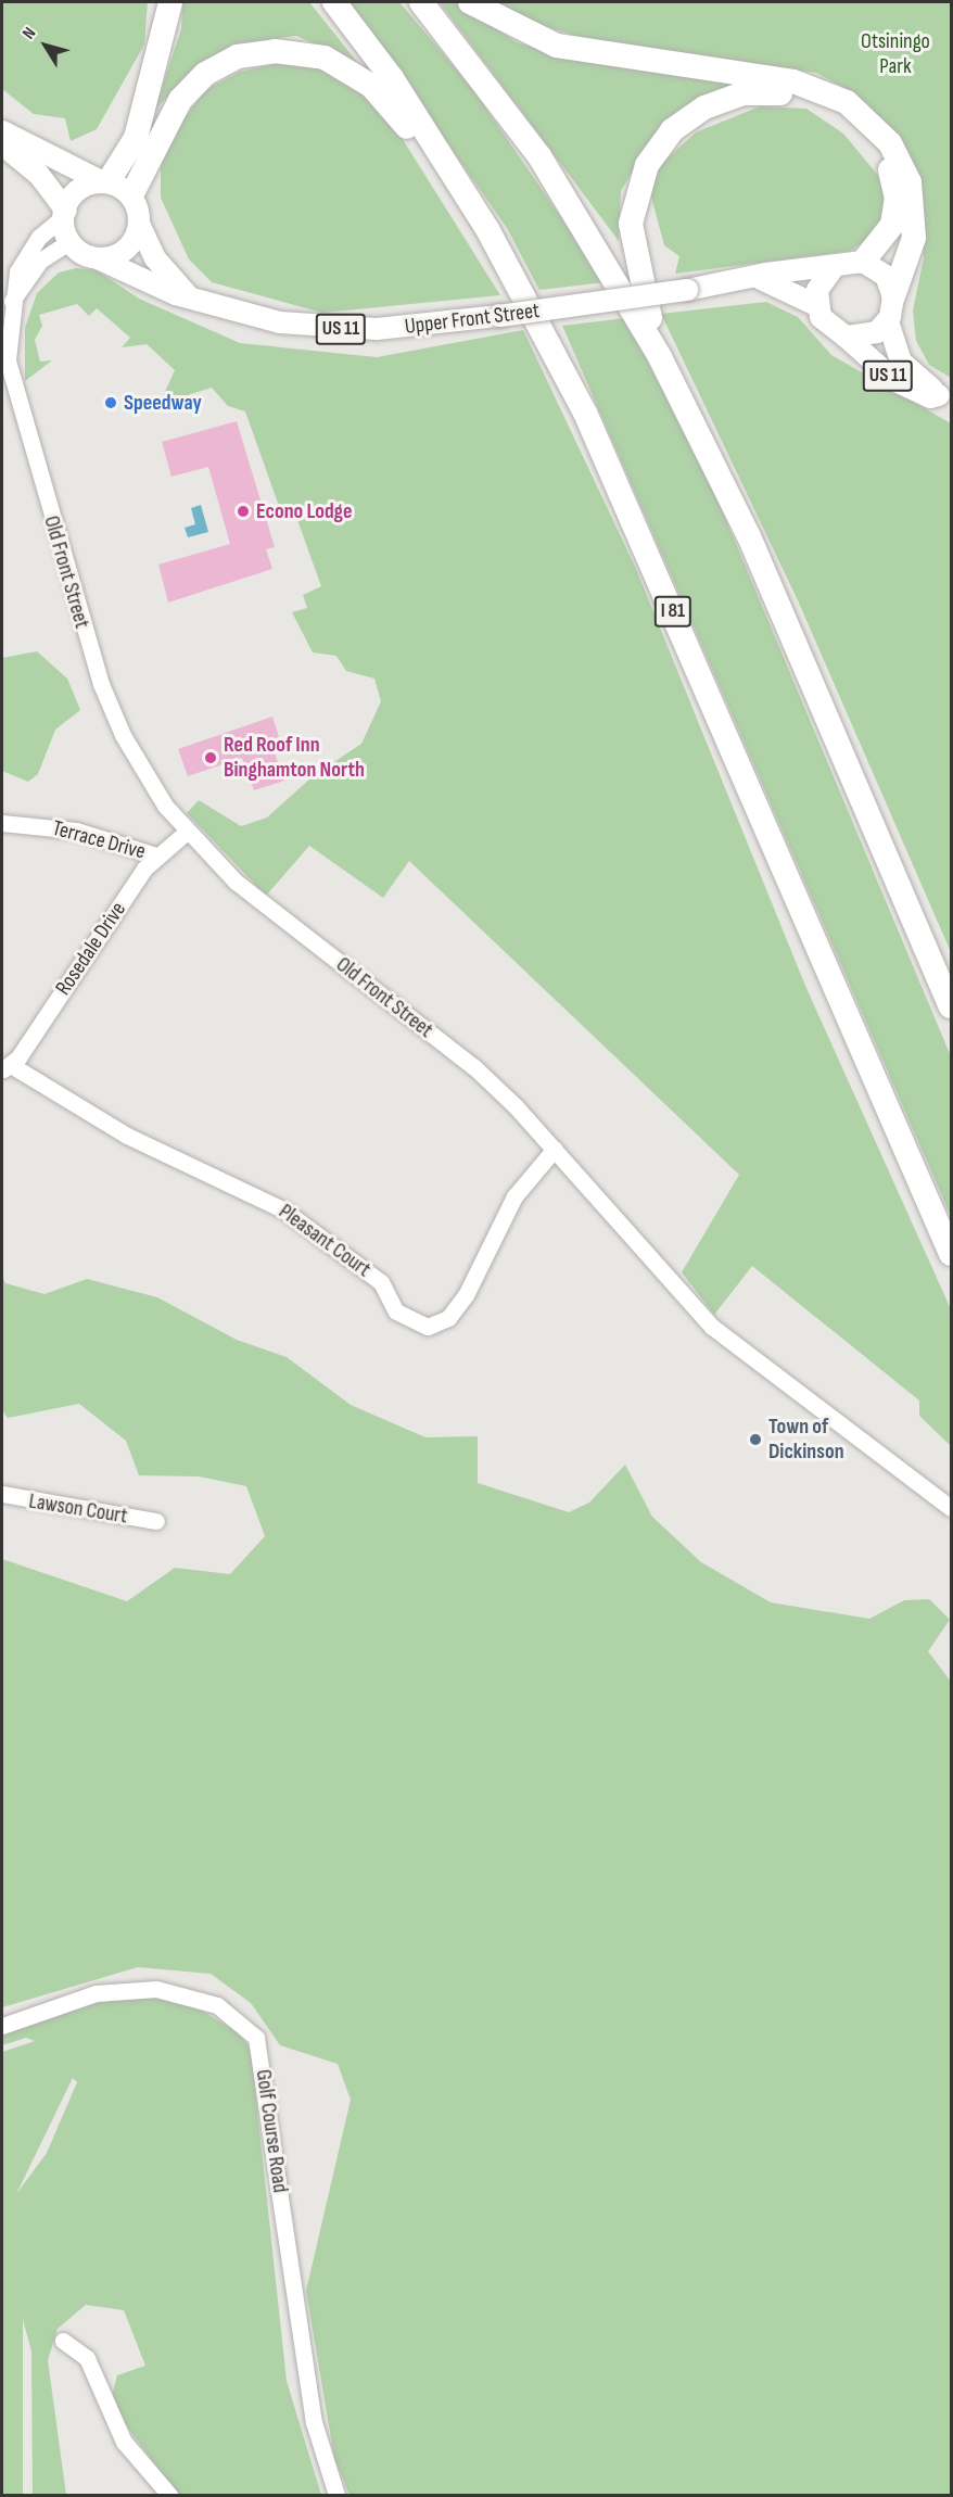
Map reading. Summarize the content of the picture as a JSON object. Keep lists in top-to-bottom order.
{
  "streets": {
    "highway": ["I 81"],
    "main road": ["Upper Front Street", "US 11"],
    "street": [
      "Old Front Street",
      "Terrace Drive",
      "Rosedale Drive",
      "Pleasant Court",
      "Lawson Court",
      "Golf Course Road"
    ]
  },
  "crossings": [
    ["Upper Front Street", "US 11"],
    ["Upper Front Street", "Old Front Street"],
    ["Old Front Street", "Rosedale Drive"],
    ["Old Front Street", "Pleasant Court"],
    ["Terrace Drive", "Rosedale Drive"],
    ["Rosedale Drive", "Pleasant Court"]
  ],
  "parks": ["Otsiningo Park"],
  "places": [
    "Speedway",
    "Econo Lodge",
    "Red Roof Inn Binghamton North",
    "Town of Dickinson"
  ],
  "north": "top left"
}
